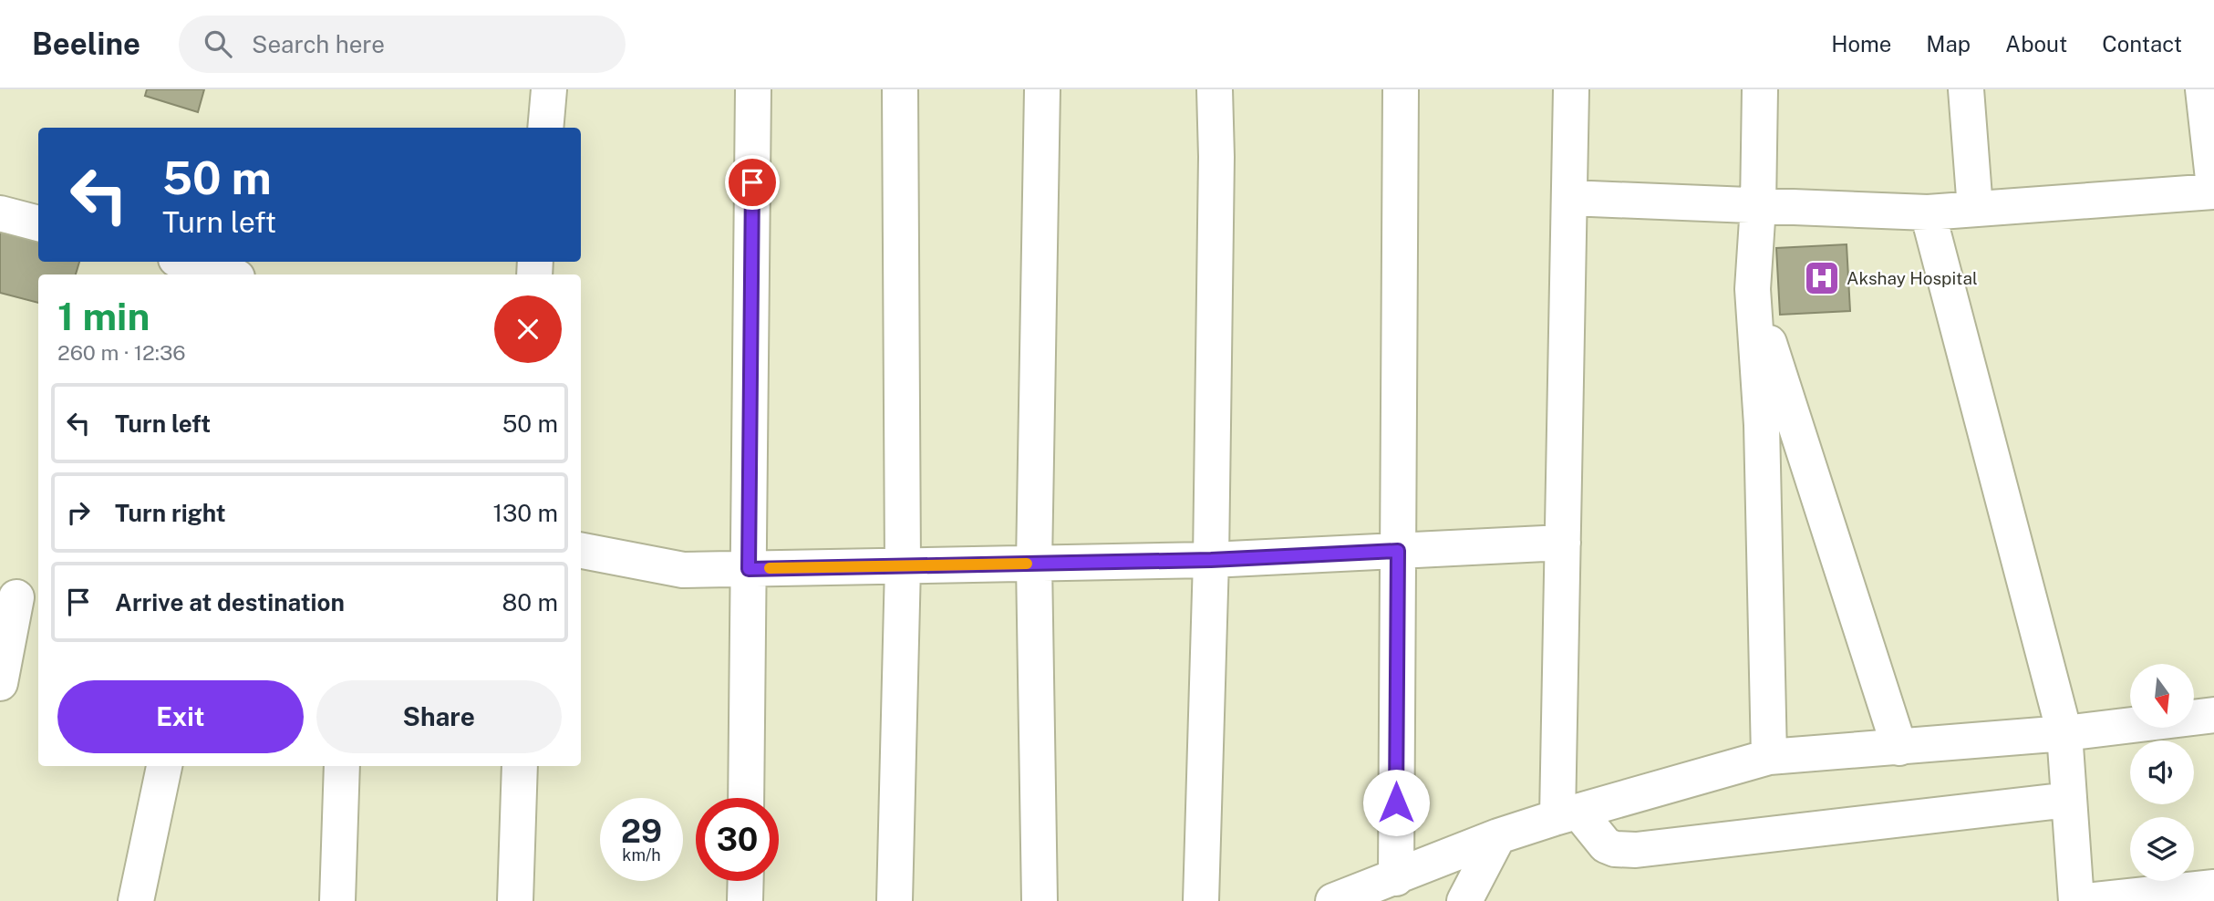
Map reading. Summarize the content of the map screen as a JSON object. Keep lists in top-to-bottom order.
{
  "places": {
    "hospital": ["Akshay Hospital"]
  },
  "north": "bottom",
  "page": {
    "header": "Beeline",
    "search": "Search here",
    "nav": [
      "Home",
      "Map",
      "About",
      "Contact"
    ],
    "turn": ["50 m", "Turn left"],
    "heading": ["1 min", "260 m · 12:36"],
    "list": [
      {
        "name": "Turn left",
        "value": "50 m"
      },
      {
        "name": "Turn right",
        "value": "130 m"
      },
      {
        "name": "Arrive at destination",
        "value": "80 m"
      }
    ],
    "buttons": ["Exit", "Share"],
    "speed": "29 km/h",
    "limit": "30"
  }
}
